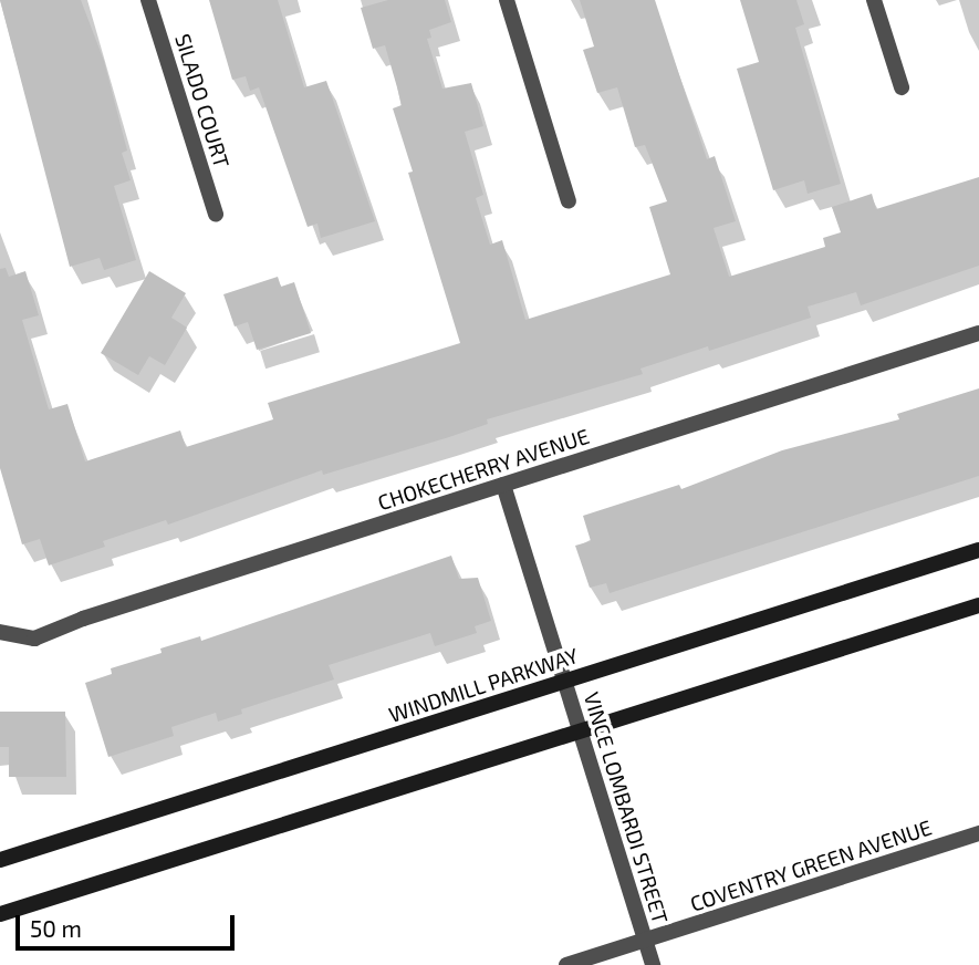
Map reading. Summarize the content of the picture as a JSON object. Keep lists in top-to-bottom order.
{
  "streets": {
    "main road": ["WINDMILL PARKWAY"],
    "street": [
      "SILADO COURT",
      "CHOKECHERRY AVENUE",
      "VINCE LOMBARDI STREET",
      "COVENTRY GREEN AVENUE"
    ]
  },
  "crossings": [
    ["CHOKECHERRY AVENUE", "VINCE LOMBARDI STREET"],
    ["WINDMILL PARKWAY", "VINCE LOMBARDI STREET"],
    ["VINCE LOMBARDI STREET", "COVENTRY GREEN AVENUE"]
  ],
  "scale_bar": "50 m"
}
